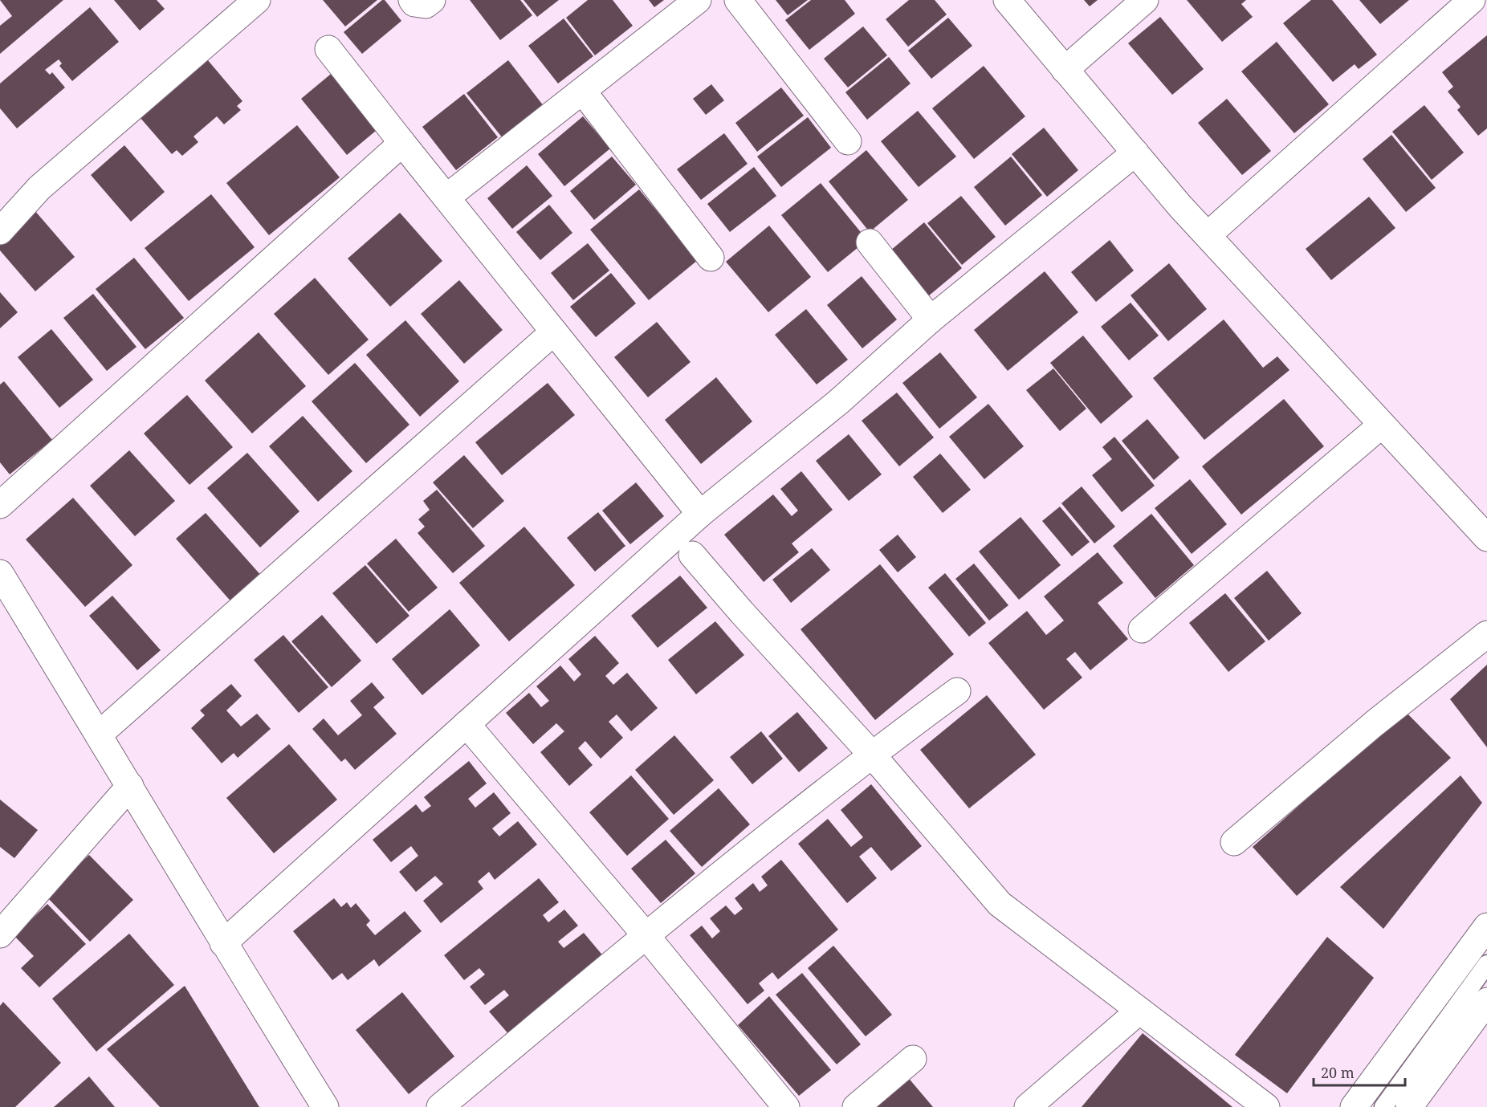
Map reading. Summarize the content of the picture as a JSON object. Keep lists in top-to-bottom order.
{
  "scale_bar": "20 m"
}
